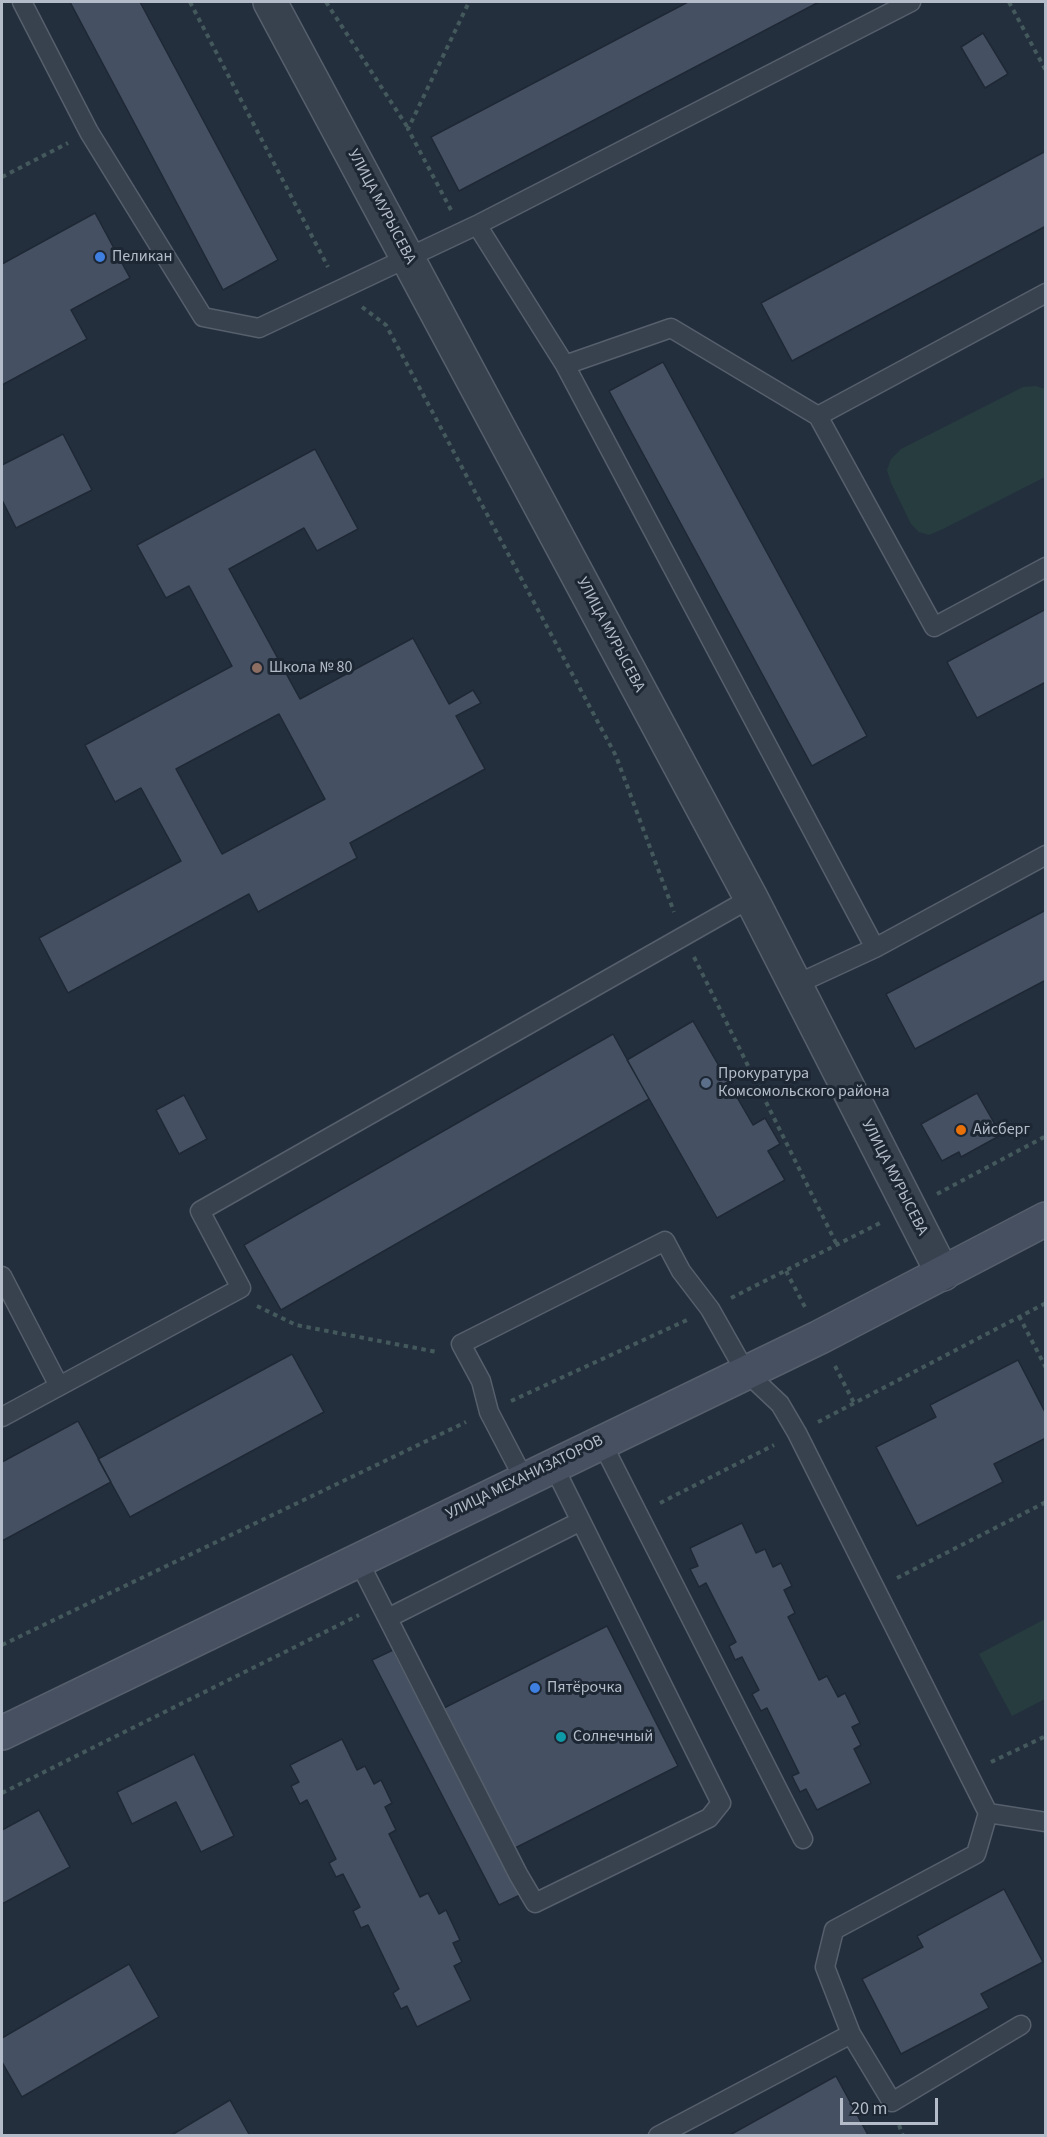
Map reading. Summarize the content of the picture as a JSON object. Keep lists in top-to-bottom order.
{
  "streets": {
    "main road": ["УЛИЦА МЕХАНИЗАТОРОВ"],
    "street": ["УЛИЦА МУРЫСЕВА"]
  },
  "crossings": [
    ["УЛИЦА МУРЫСЕВА", "УЛИЦА МЕХАНИЗАТОРОВ"]
  ],
  "places": [
    "Пеликан",
    "Школа № 80",
    "Прокуратура Комсомольского района",
    "Айсберг",
    "Пятёрочка",
    "Солнечный"
  ],
  "scale_bar": "20 m"
}
